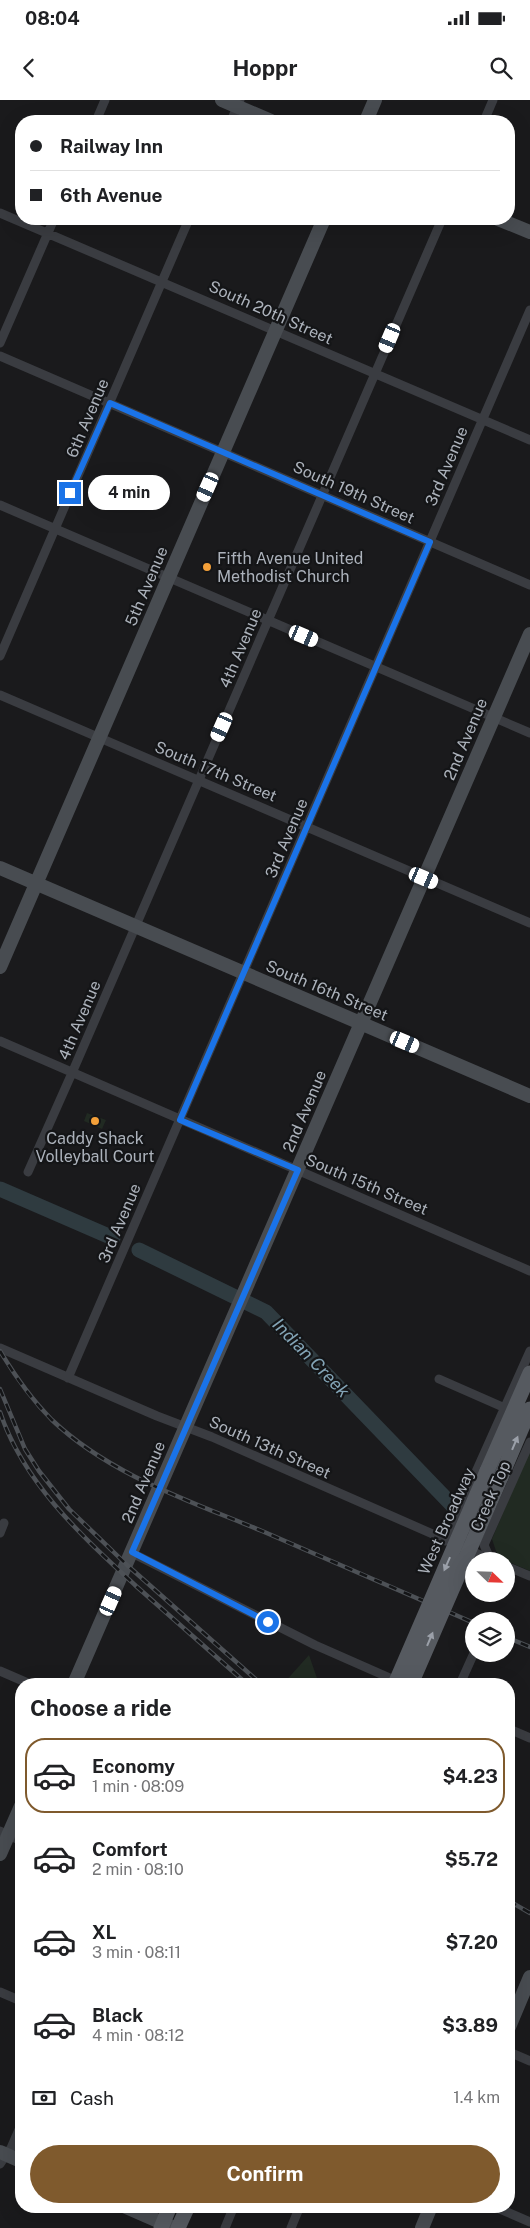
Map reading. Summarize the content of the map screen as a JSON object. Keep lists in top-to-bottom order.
{
  "streets": {
    "main road": ["West Broadway"],
    "street": [
      "South 20th Street",
      "6th Avenue",
      "3rd Avenue",
      "South 19th Street",
      "5th Avenue",
      "4th Avenue",
      "2nd Avenue",
      "South 17th Street",
      "South 16th Street",
      "South 15th Street",
      "South 13th Street",
      "Creek Top"
    ]
  },
  "crossings": [
    ["South 20th Street", "6th Avenue"],
    ["South 20th Street", "3rd Avenue"],
    ["South 20th Street", "5th Avenue"],
    ["South 20th Street", "4th Avenue"],
    ["6th Avenue", "South 19th Street"],
    ["3rd Avenue", "South 19th Street"],
    ["3rd Avenue", "South 17th Street"],
    ["3rd Avenue", "South 16th Street"],
    ["3rd Avenue", "South 15th Street"],
    ["3rd Avenue", "South 13th Street"],
    ["South 19th Street", "5th Avenue"],
    ["South 19th Street", "4th Avenue"],
    ["5th Avenue", "South 17th Street"],
    ["5th Avenue", "South 16th Street"],
    ["4th Avenue", "South 17th Street"],
    ["4th Avenue", "South 16th Street"],
    ["4th Avenue", "South 15th Street"],
    ["2nd Avenue", "South 17th Street"],
    ["2nd Avenue", "South 16th Street"],
    ["2nd Avenue", "South 15th Street"],
    ["2nd Avenue", "South 13th Street"]
  ],
  "water": ["Indian Creek"],
  "places": ["Fifth Avenue United Methodist Church", "Caddy Shack Volleyball Court"],
  "north": "bottom right",
  "page": {
    "status": "08:04",
    "header": "Hoppr",
    "banner": ["Railway Inn", "6th Avenue"],
    "bubble": "4 min",
    "heading": "Choose a ride",
    "list": [
      {
        "name": "Economy",
        "note": "1 min · 08:09",
        "value": "$4.23"
      },
      {
        "name": "Comfort",
        "note": "2 min · 08:10",
        "value": "$5.72"
      },
      {
        "name": "XL",
        "note": "3 min · 08:11",
        "value": "$7.20"
      },
      {
        "name": "Black",
        "note": "4 min · 08:12",
        "value": "$3.89"
      }
    ],
    "pay": ["Cash", "1.4 km"],
    "buttons": "Confirm"
  }
}
